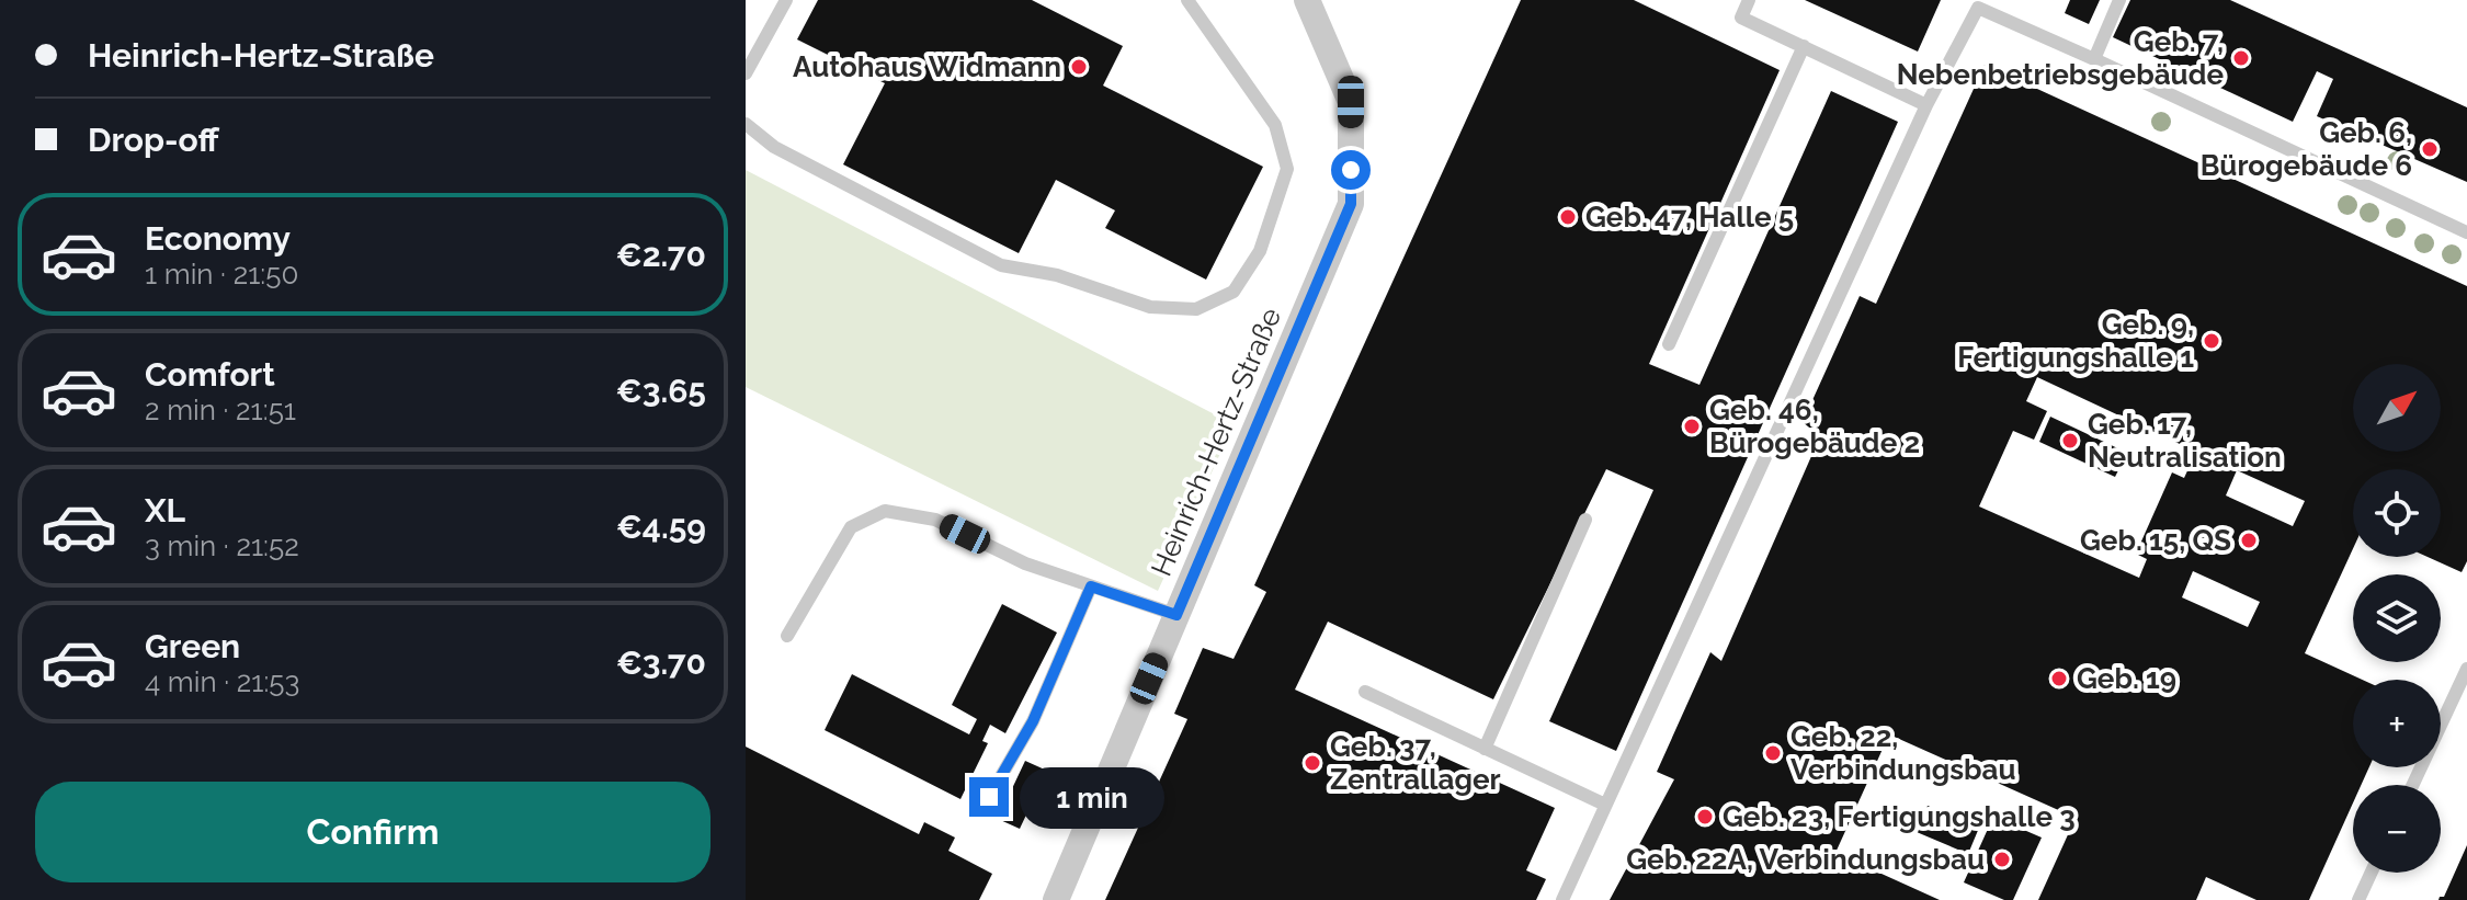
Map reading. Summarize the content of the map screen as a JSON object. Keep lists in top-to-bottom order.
{
  "streets": {
    "street": ["Heinrich-Hertz-Straße"]
  },
  "places": [
    "Geb. 7, Nebenbetriebsgebäude",
    "Autohaus Widmann",
    "Geb. 6, Bürogebäude 6",
    "Geb. 47, Halle 5",
    "Geb. 9, Fertigungshalle 1",
    "Geb. 46, Bürogebäude 2",
    "Geb. 17, Neutralisation",
    "Geb. 15, QS",
    "Geb. 19",
    "Geb. 22, Verbindungsbau",
    "Geb. 37, Zentrallager",
    "Geb. 23, Fertigungshalle 3",
    "Geb. 22A, Verbindungsbau"
  ],
  "north": "top right",
  "page": {
    "banner": ["Heinrich-Hertz-Straße", "Drop-off"],
    "list": [
      {
        "name": "Economy",
        "note": "1 min · 21:50",
        "value": "€2.70"
      },
      {
        "name": "Comfort",
        "note": "2 min · 21:51",
        "value": "€3.65"
      },
      {
        "name": "XL",
        "note": "3 min · 21:52",
        "value": "€4.59"
      },
      {
        "name": "Green",
        "note": "4 min · 21:53",
        "value": "€3.70"
      }
    ],
    "map_buttons": ["+", "−"],
    "buttons": "Confirm",
    "bubble": "1 min"
  }
}
